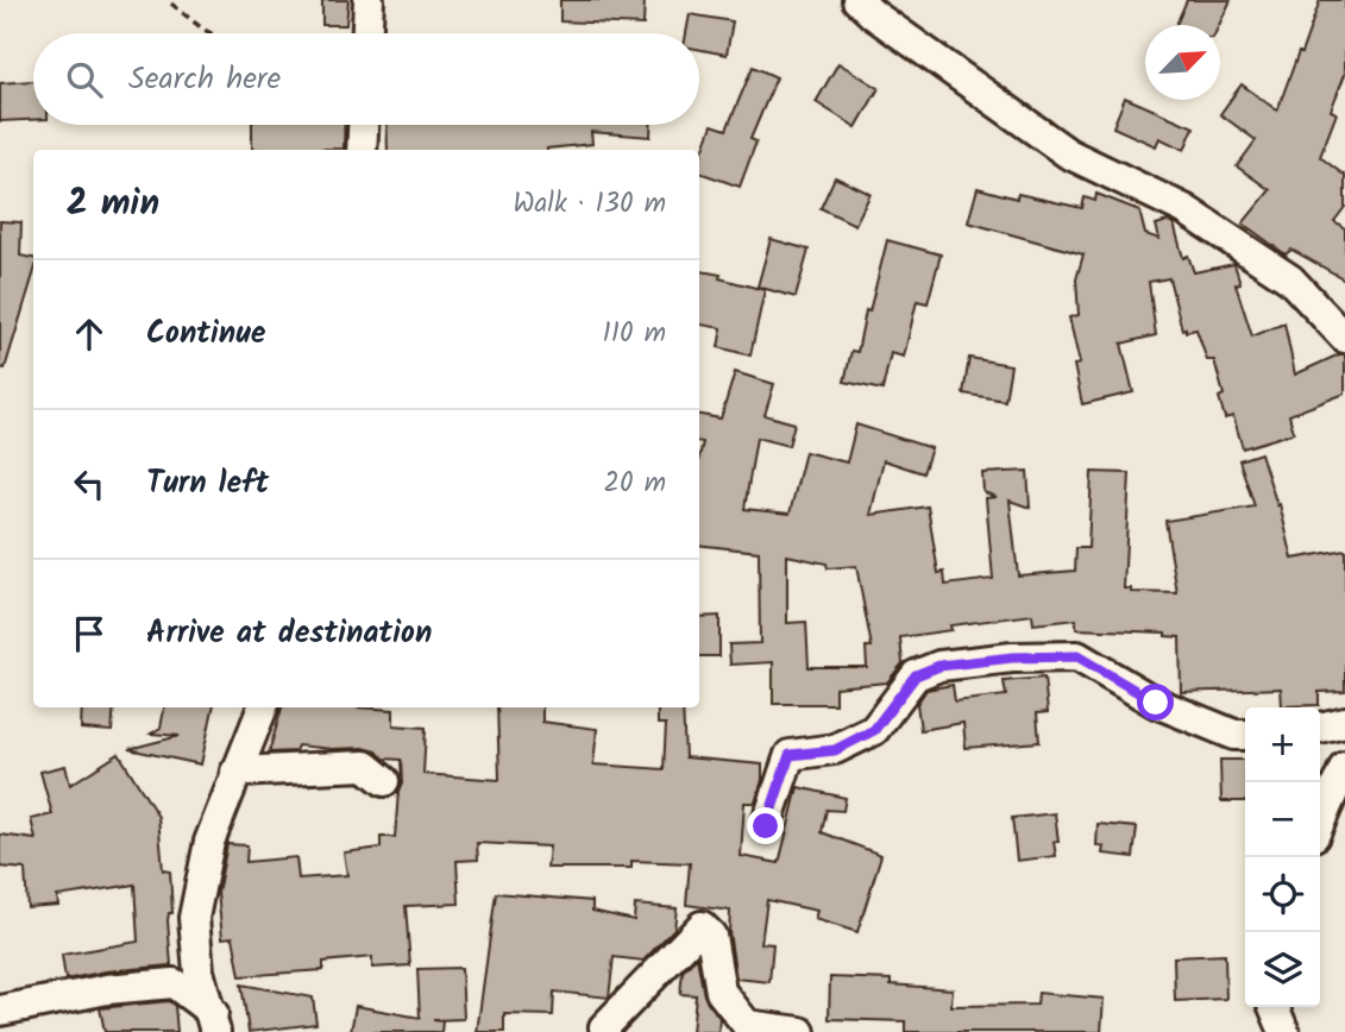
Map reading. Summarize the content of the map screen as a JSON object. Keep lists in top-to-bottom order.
{
  "north": "top right",
  "page": {
    "search": "Search here",
    "heading": ["2 min", "Walk · 130 m"],
    "list": [
      ["Continue", "110 m"],
      ["Turn left", "20 m"],
      "Arrive at destination"
    ],
    "map_buttons": ["+", "−"]
  }
}
